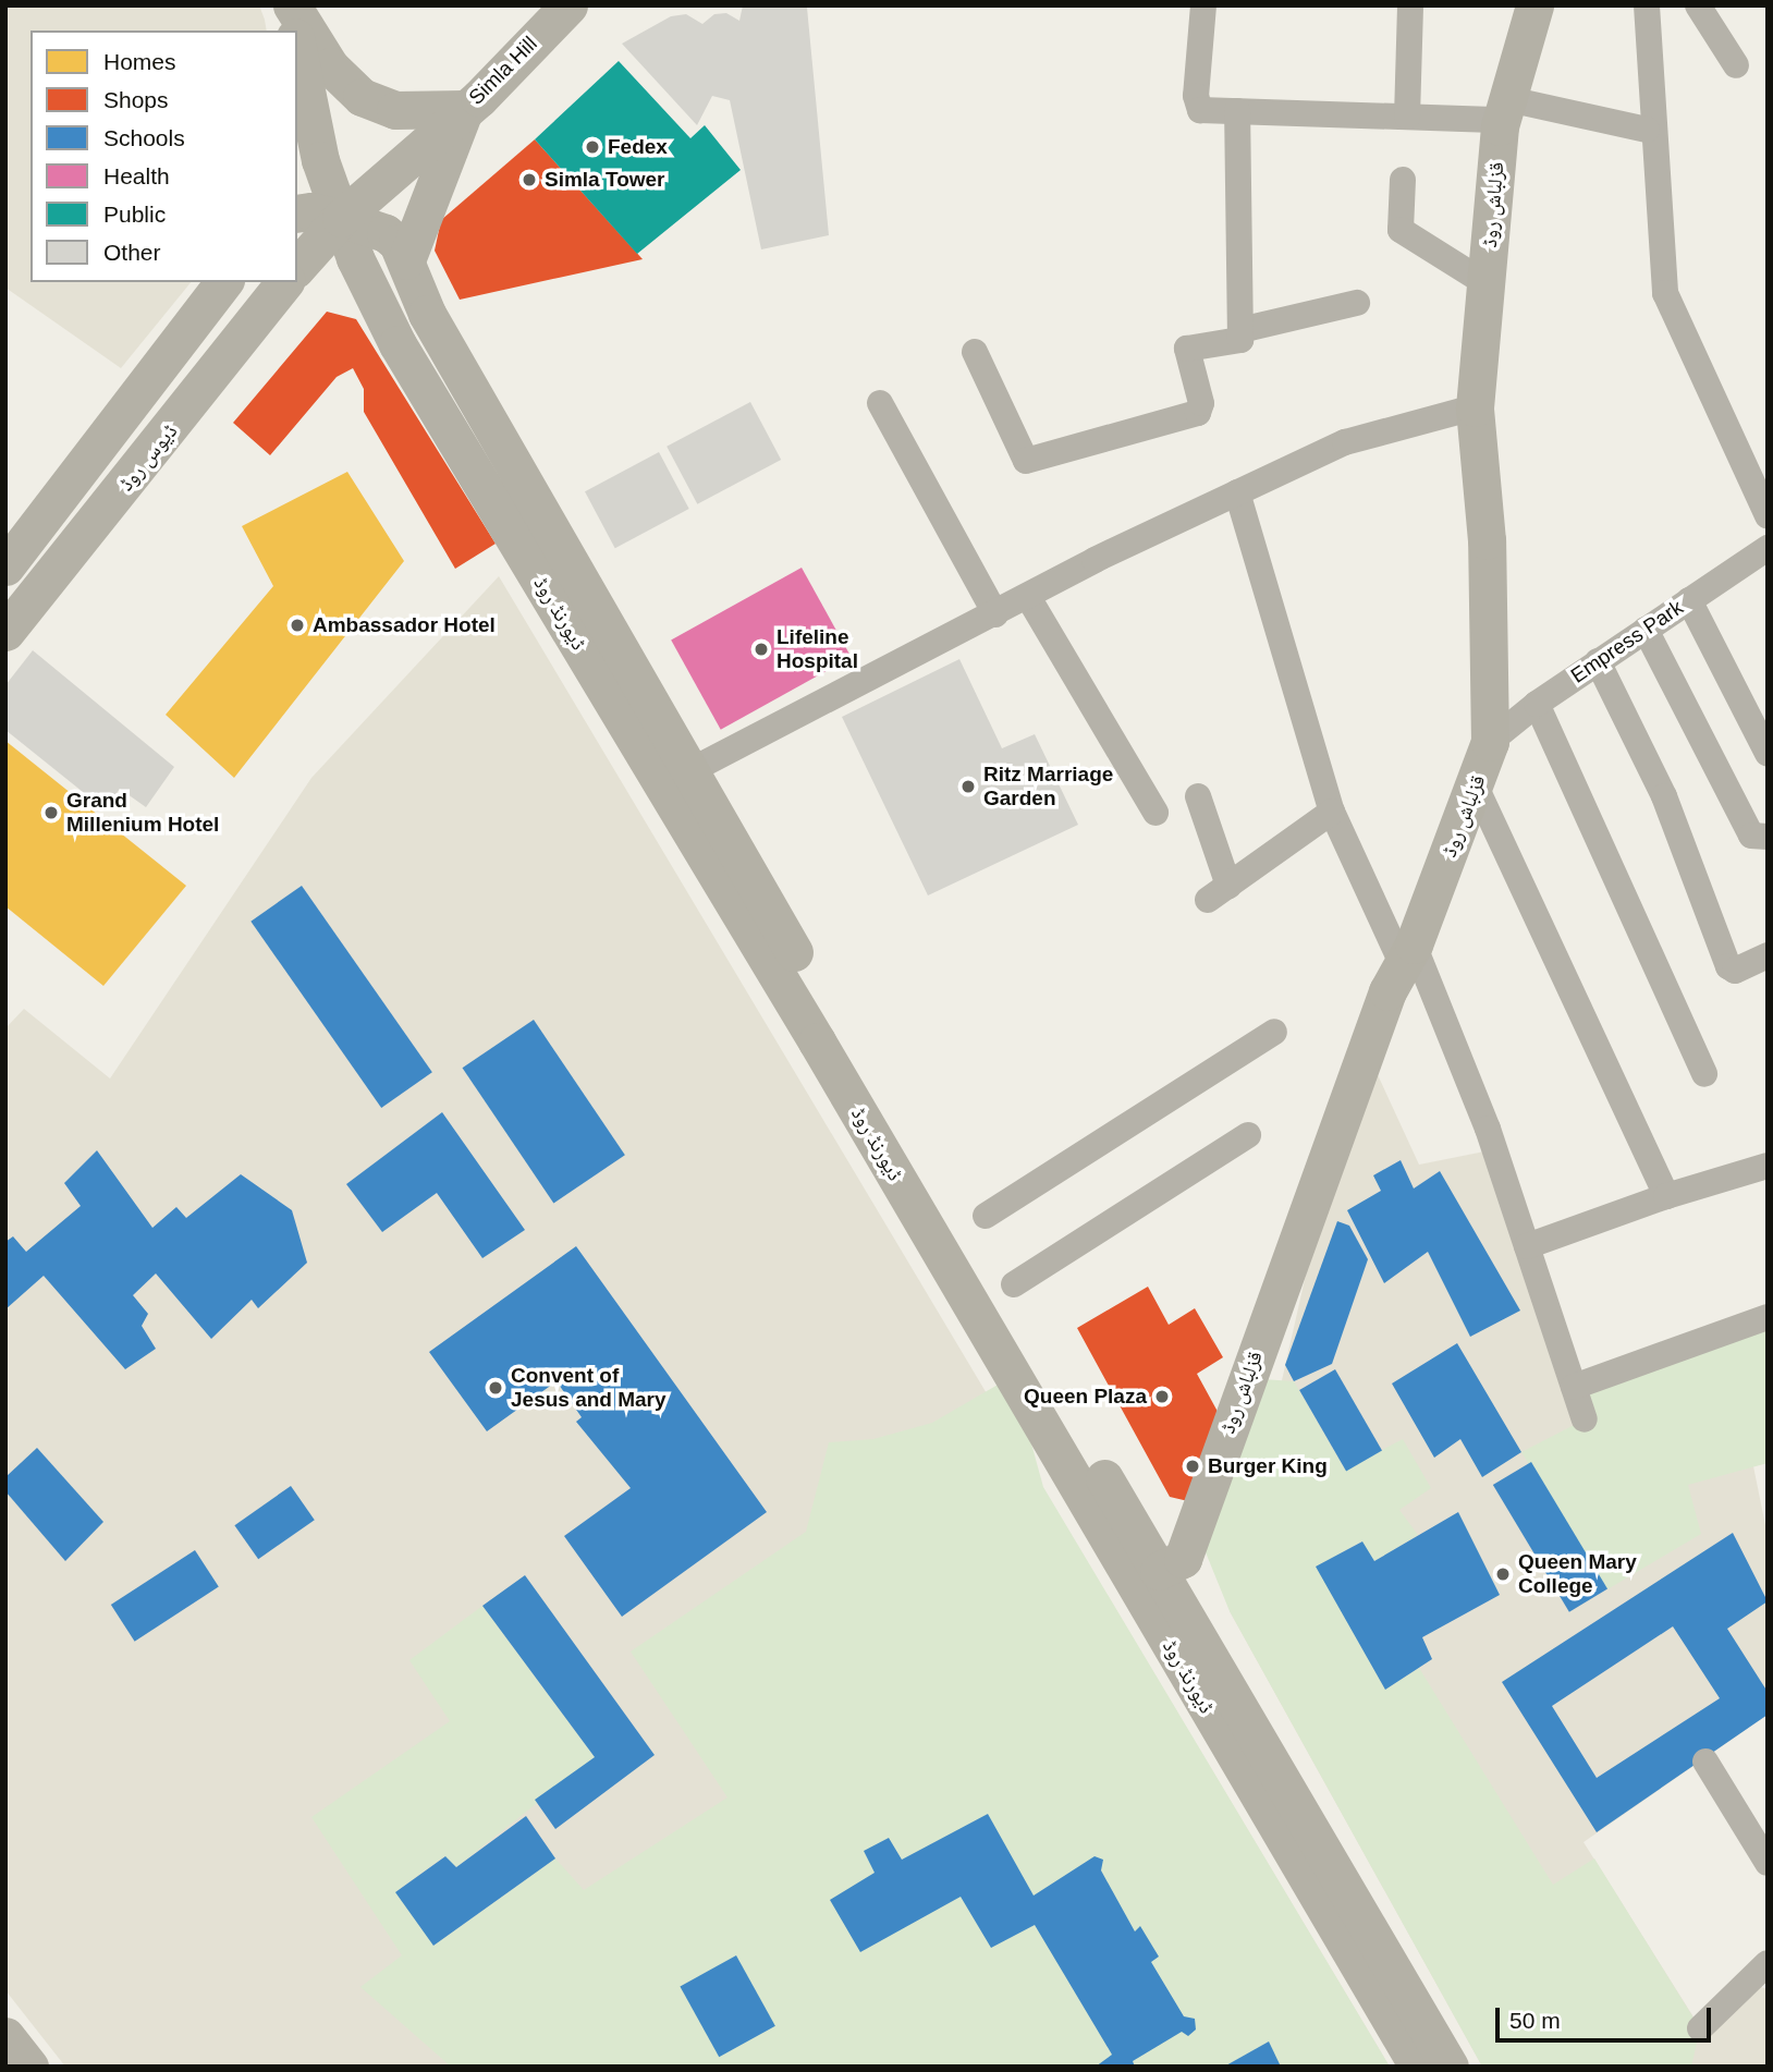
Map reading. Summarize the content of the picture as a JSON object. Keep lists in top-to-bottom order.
{
  "streets": {
    "main road": [
      "Simla Hill",
      "قزلباش روڈ",
      "ڈیوس روڈ",
      "ڈیورنڈ روڈ"
    ],
    "street": ["Empress Park"]
  },
  "crossings": [
    ["Simla Hill", "ڈیورنڈ روڈ"],
    ["قزلباش روڈ", "ڈیورنڈ روڈ"],
    ["قزلباش روڈ", "Empress Park"]
  ],
  "places": [
    "Fedex",
    "Simla Tower",
    "Ambassador Hotel",
    "Lifeline Hospital",
    "Ritz Marriage Garden",
    "Grand Millenium Hotel",
    "Convent of Jesus and Mary",
    "Queen Plaza",
    "Burger King",
    "Queen Mary College"
  ],
  "legend": [
    "Homes",
    "Shops",
    "Schools",
    "Health",
    "Public",
    "Other"
  ],
  "scale_bar": "50 m"
}
